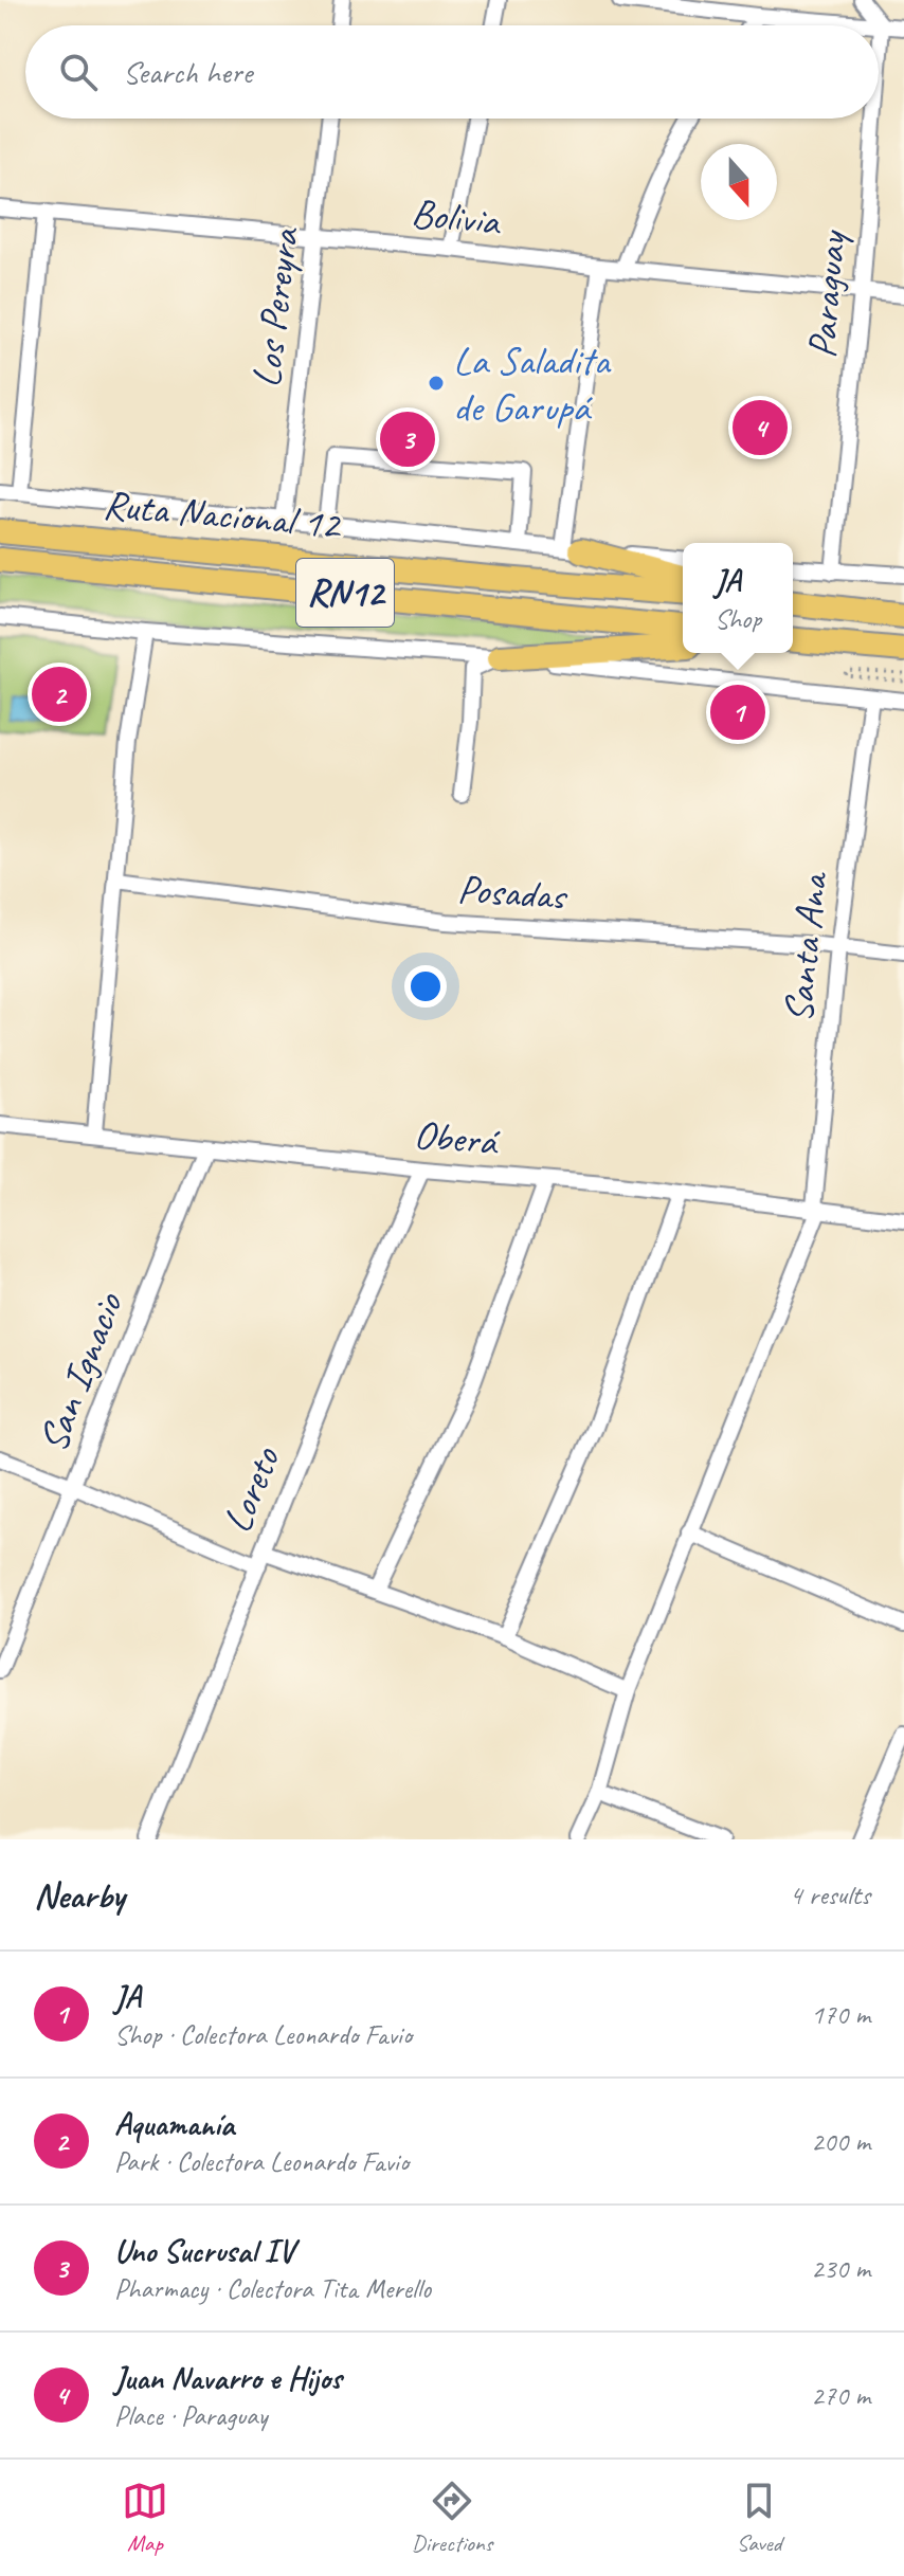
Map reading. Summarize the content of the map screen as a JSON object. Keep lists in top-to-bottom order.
{
  "streets": {
    "highway": ["Ruta Nacional 12", "RN12"],
    "street": [
      "Bolivia",
      "Paraguay",
      "Los Pereyra",
      "Posadas",
      "Santa Ana",
      "Oberá",
      "San Ignacio",
      "Loreto"
    ]
  },
  "crossings": [
    ["Bolivia", "Paraguay"],
    ["Bolivia", "Los Pereyra"],
    ["Posadas", "Santa Ana"],
    ["Santa Ana", "Oberá"],
    ["Oberá", "San Ignacio"],
    ["Oberá", "Loreto"]
  ],
  "places": ["La Saladita de Garupá"],
  "north": "bottom",
  "page": {
    "search": "Search here",
    "pins": [
      "4",
      "3",
      "2",
      "1"
    ],
    "popup": ["JA", "Shop"],
    "heading": ["Nearby", "4 results"],
    "list": [
      {
        "mark": "1",
        "name": "JA",
        "note": "Shop · Colectora Leonardo Favio",
        "value": "170 m"
      },
      {
        "mark": "2",
        "name": "Aquamanía",
        "note": "Park · Colectora Leonardo Favio",
        "value": "200 m"
      },
      {
        "mark": "3",
        "name": "Uno Sucrusal IV",
        "note": "Pharmacy · Colectora Tita Merello",
        "value": "230 m"
      },
      {
        "mark": "4",
        "name": "Juan Navarro e Hijos",
        "note": "Place · Paraguay",
        "value": "270 m"
      }
    ],
    "nav": ["Map", "Directions", "Saved"]
  }
}
